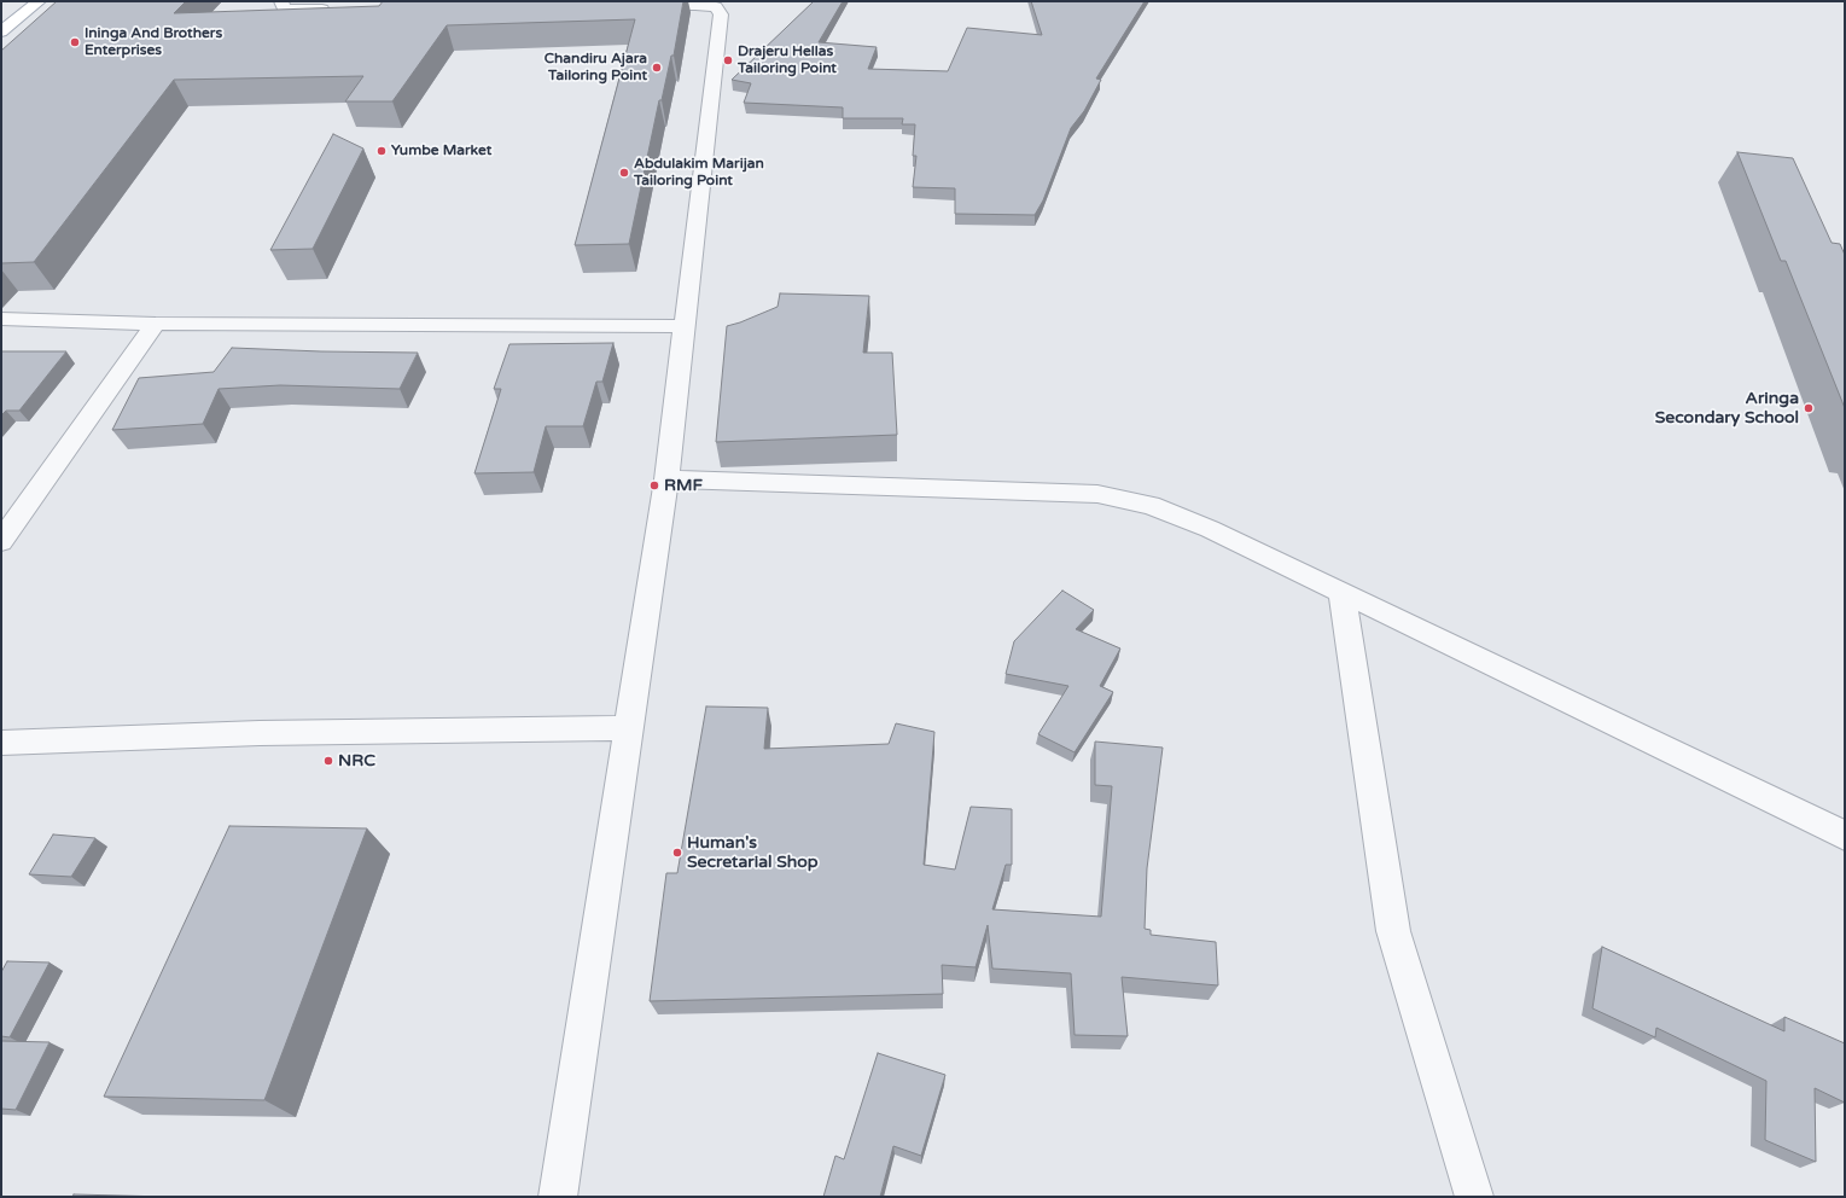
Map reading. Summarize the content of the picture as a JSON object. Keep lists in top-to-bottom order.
{
  "places": [
    "Ininga And Brothers Enterprises",
    "Drajeru Hellas Tailoring Point",
    "Chandiru Ajara Tailoring Point",
    "Yumbe Market",
    "Abdulakim Marijan Tailoring Point",
    "Aringa Secondary School",
    "RMF",
    "NRC",
    "Human's Secretarial Shop"
  ]
}
